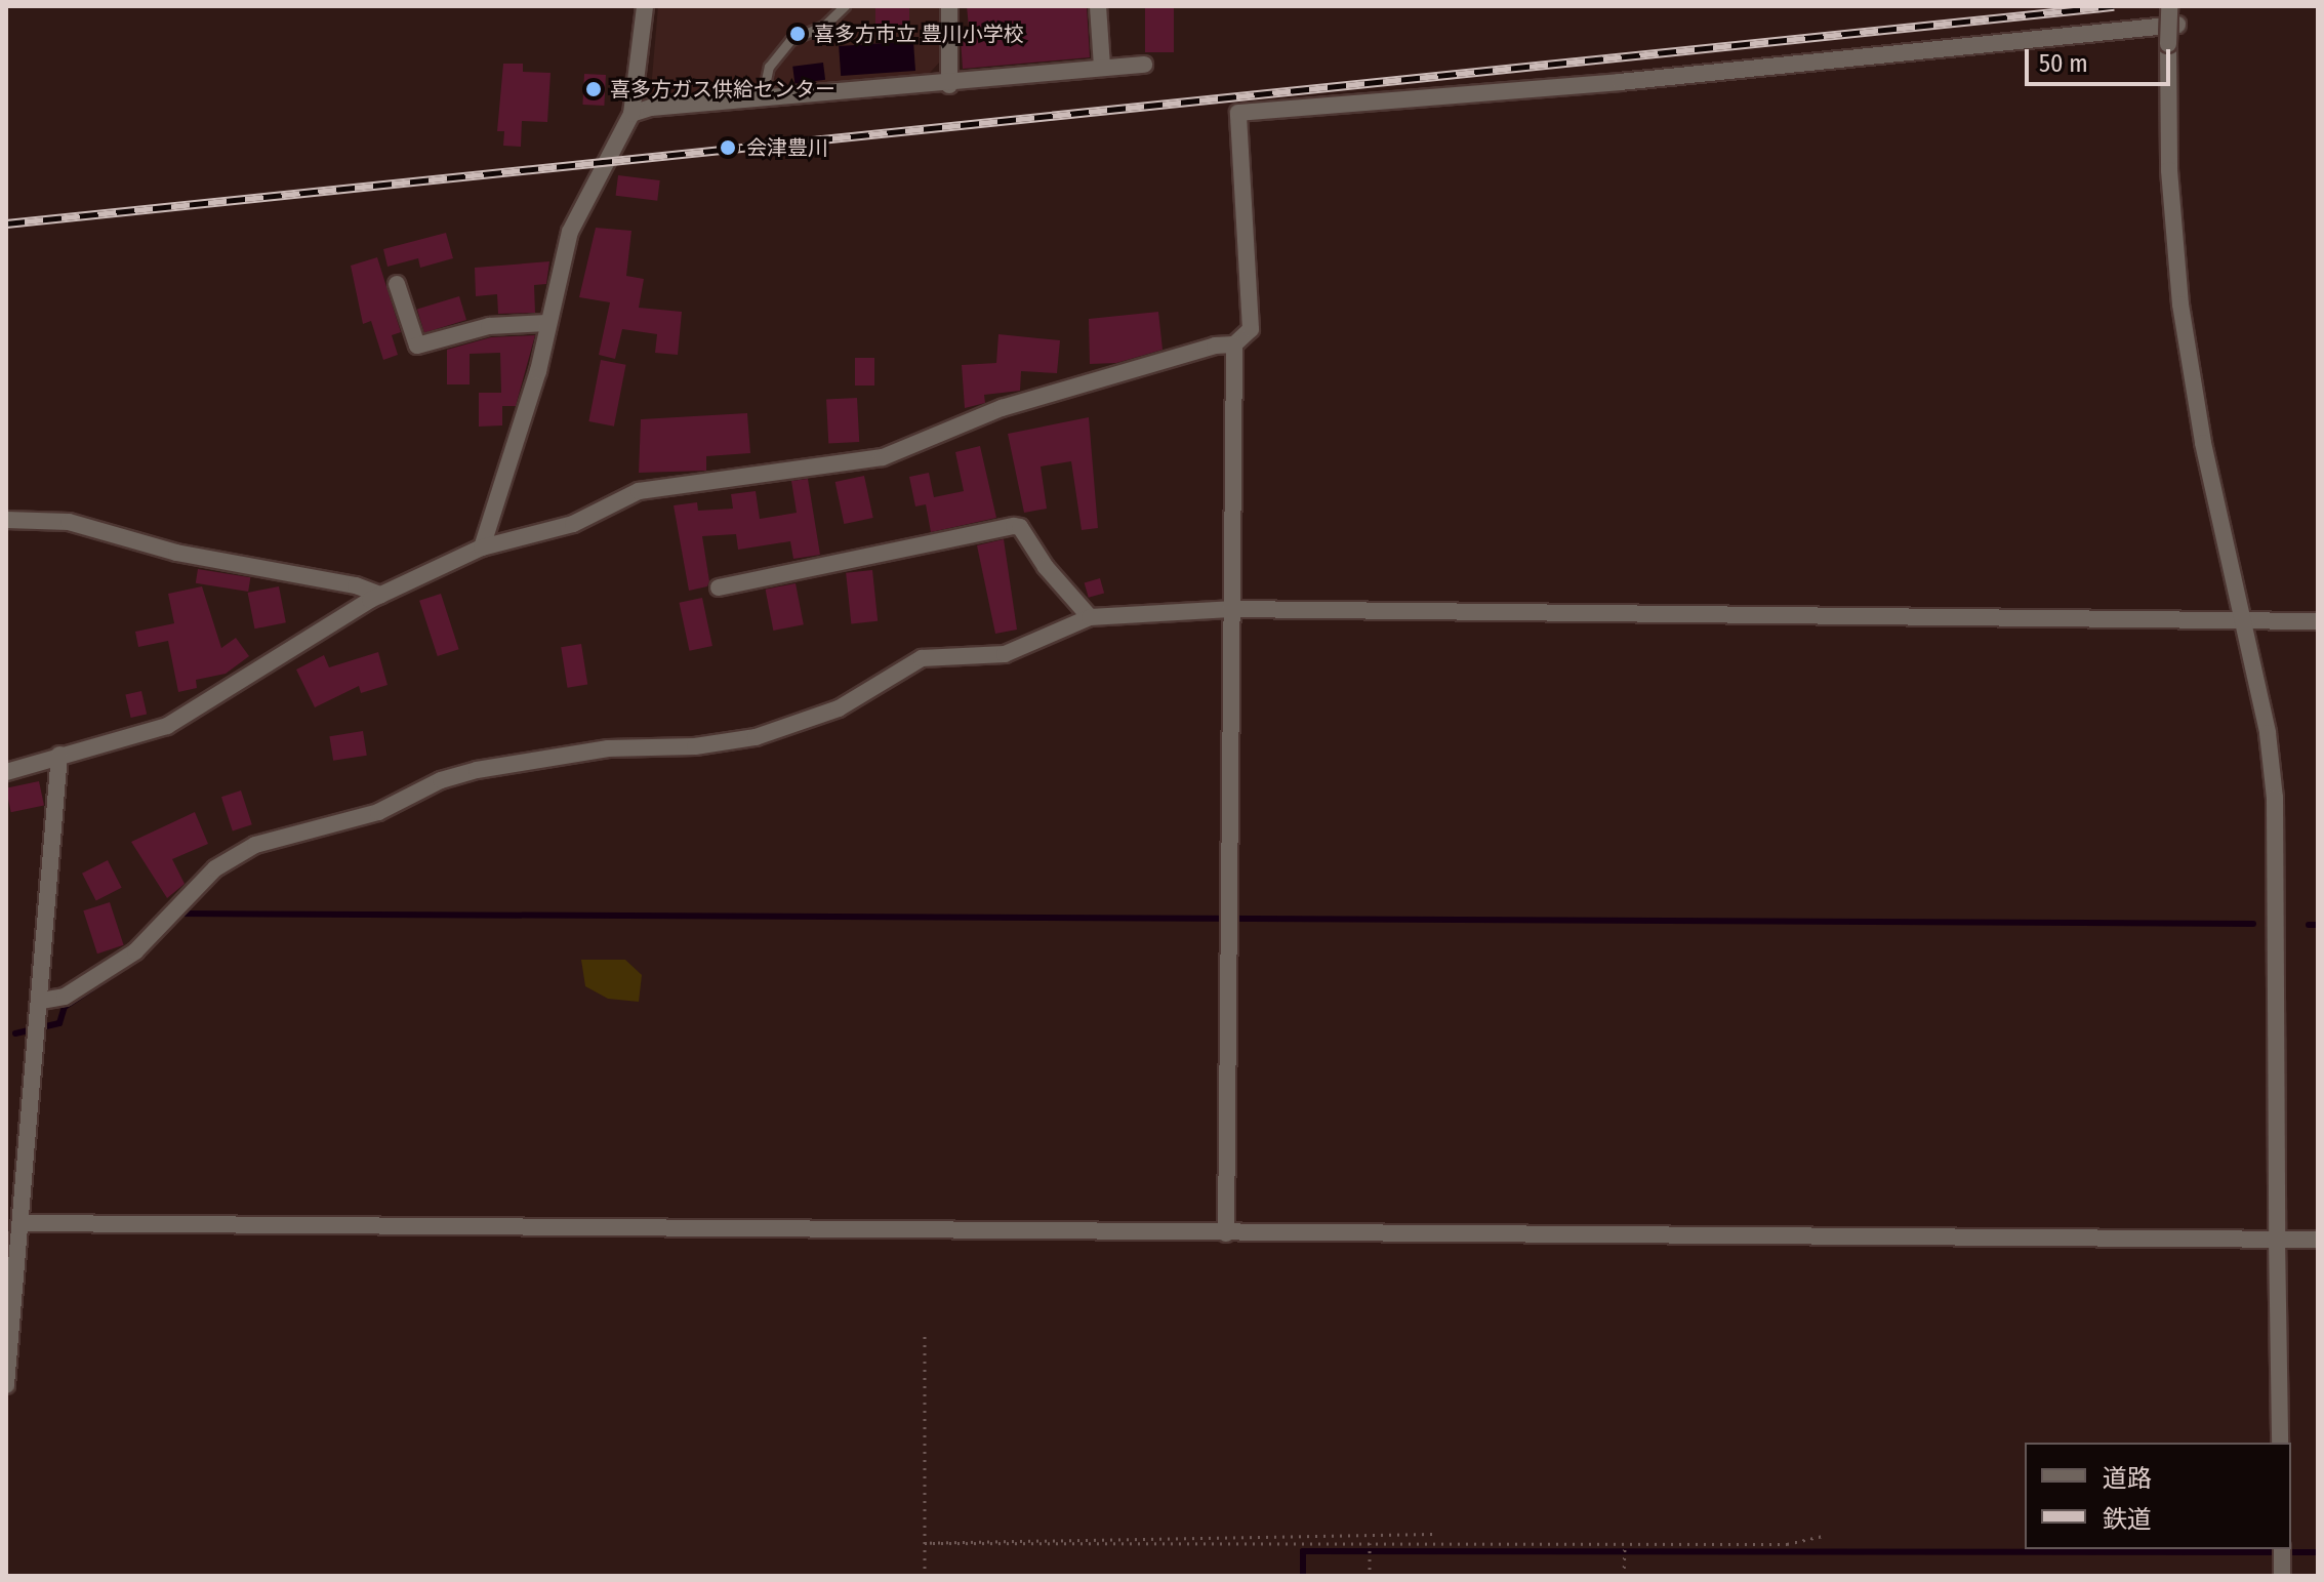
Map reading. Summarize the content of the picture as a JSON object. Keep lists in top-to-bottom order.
{
  "places": ["喜多方市立 豊川小学校", "喜多方ガス供給センター", "会津豊川"],
  "legend": ["道路", "鉄道"],
  "scale_bar": "50 m"
}
